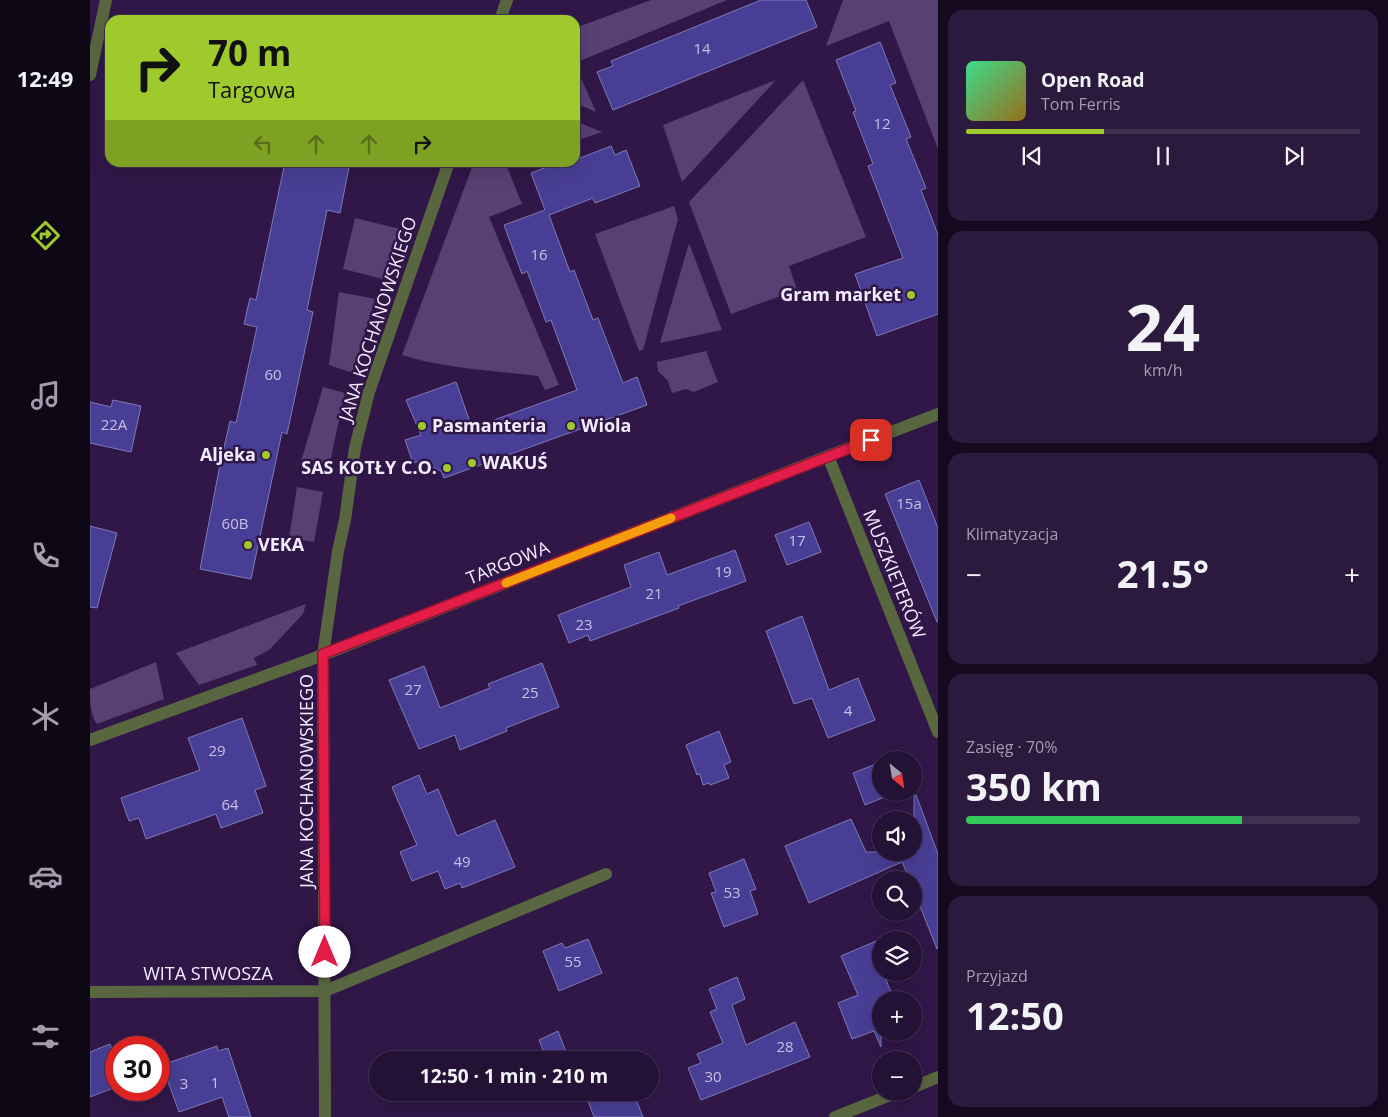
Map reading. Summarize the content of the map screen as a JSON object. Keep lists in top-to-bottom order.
{
  "streets": {
    "street": [
      "JANA KOCHANOWSKIEGO",
      "TARGOWA",
      "MUSZKIETERÓW",
      "WITA STWOSZA"
    ]
  },
  "crossings": [
    ["JANA KOCHANOWSKIEGO", "TARGOWA"],
    ["JANA KOCHANOWSKIEGO", "WITA STWOSZA"],
    ["TARGOWA", "MUSZKIETERÓW"]
  ],
  "places": [
    "Gram market",
    "Pasmanteria",
    "Wiola",
    "Aljeka",
    "WAKUŚ",
    "SAS KOTŁY C.O.",
    "VEKA"
  ],
  "house_numbers": [
    "14",
    "12",
    "16",
    "60",
    "22A",
    "15a",
    "60B",
    "17",
    "19",
    "21",
    "23",
    "27",
    "25",
    "4",
    "29",
    "64",
    "49",
    "53",
    "55",
    "28",
    "30",
    "1",
    "3"
  ],
  "north": "bottom right",
  "page": {
    "tabs": "12:49",
    "turn": ["70 m", "Targowa"],
    "song": ["Open Road", "Tom Ferris"],
    "tile": [
      ["24", "km/h"],
      "Klimatyzacja",
      ["Zasięg · 70%", "350 km"],
      ["Przyjazd", "12:50"]
    ],
    "heat": ["−", "21.5°", "+"],
    "map_buttons": ["+", "−"],
    "limit": "30",
    "trip": "12:50 · 1 min · 210 m"
  }
}
